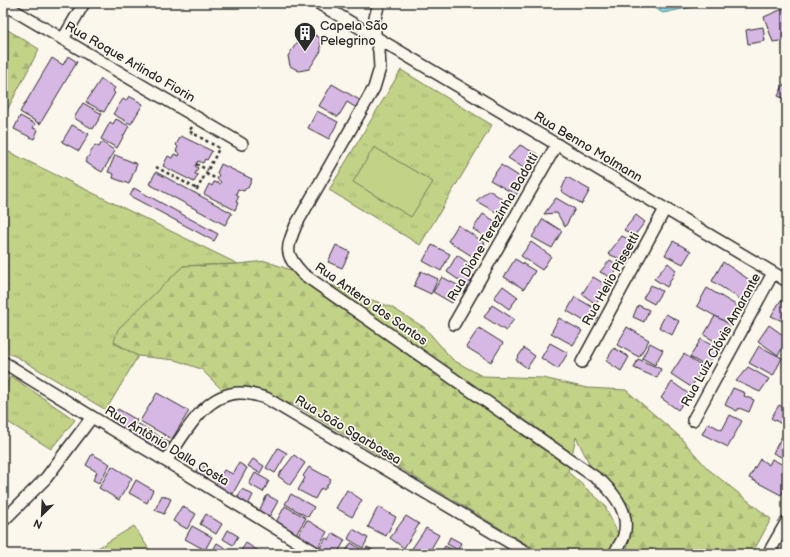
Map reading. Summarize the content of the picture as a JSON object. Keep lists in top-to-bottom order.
{
  "streets": {
    "street": [
      "Rua Roque Arlindo Fiorin",
      "Rua Benno Molmann",
      "Rua Dione Terezinha Badotti",
      "Rua Helio Pissetti",
      "Rua Antero dos Santos",
      "Rua Luiz Clóvis Amarante",
      "Rua João Sgarbossa",
      "Rua Antônio Dalla Costa"
    ]
  },
  "crossings": [
    ["Rua Benno Molmann", "Rua Dione Terezinha Badotti"],
    ["Rua Benno Molmann", "Rua Helio Pissetti"],
    ["Rua Benno Molmann", "Rua Antero dos Santos"],
    ["Rua Benno Molmann", "Rua Luiz Clóvis Amarante"],
    ["Rua João Sgarbossa", "Rua Antônio Dalla Costa"]
  ],
  "places": {
    "building": ["Capela São Pelegrino"]
  },
  "north": "bottom left"
}
